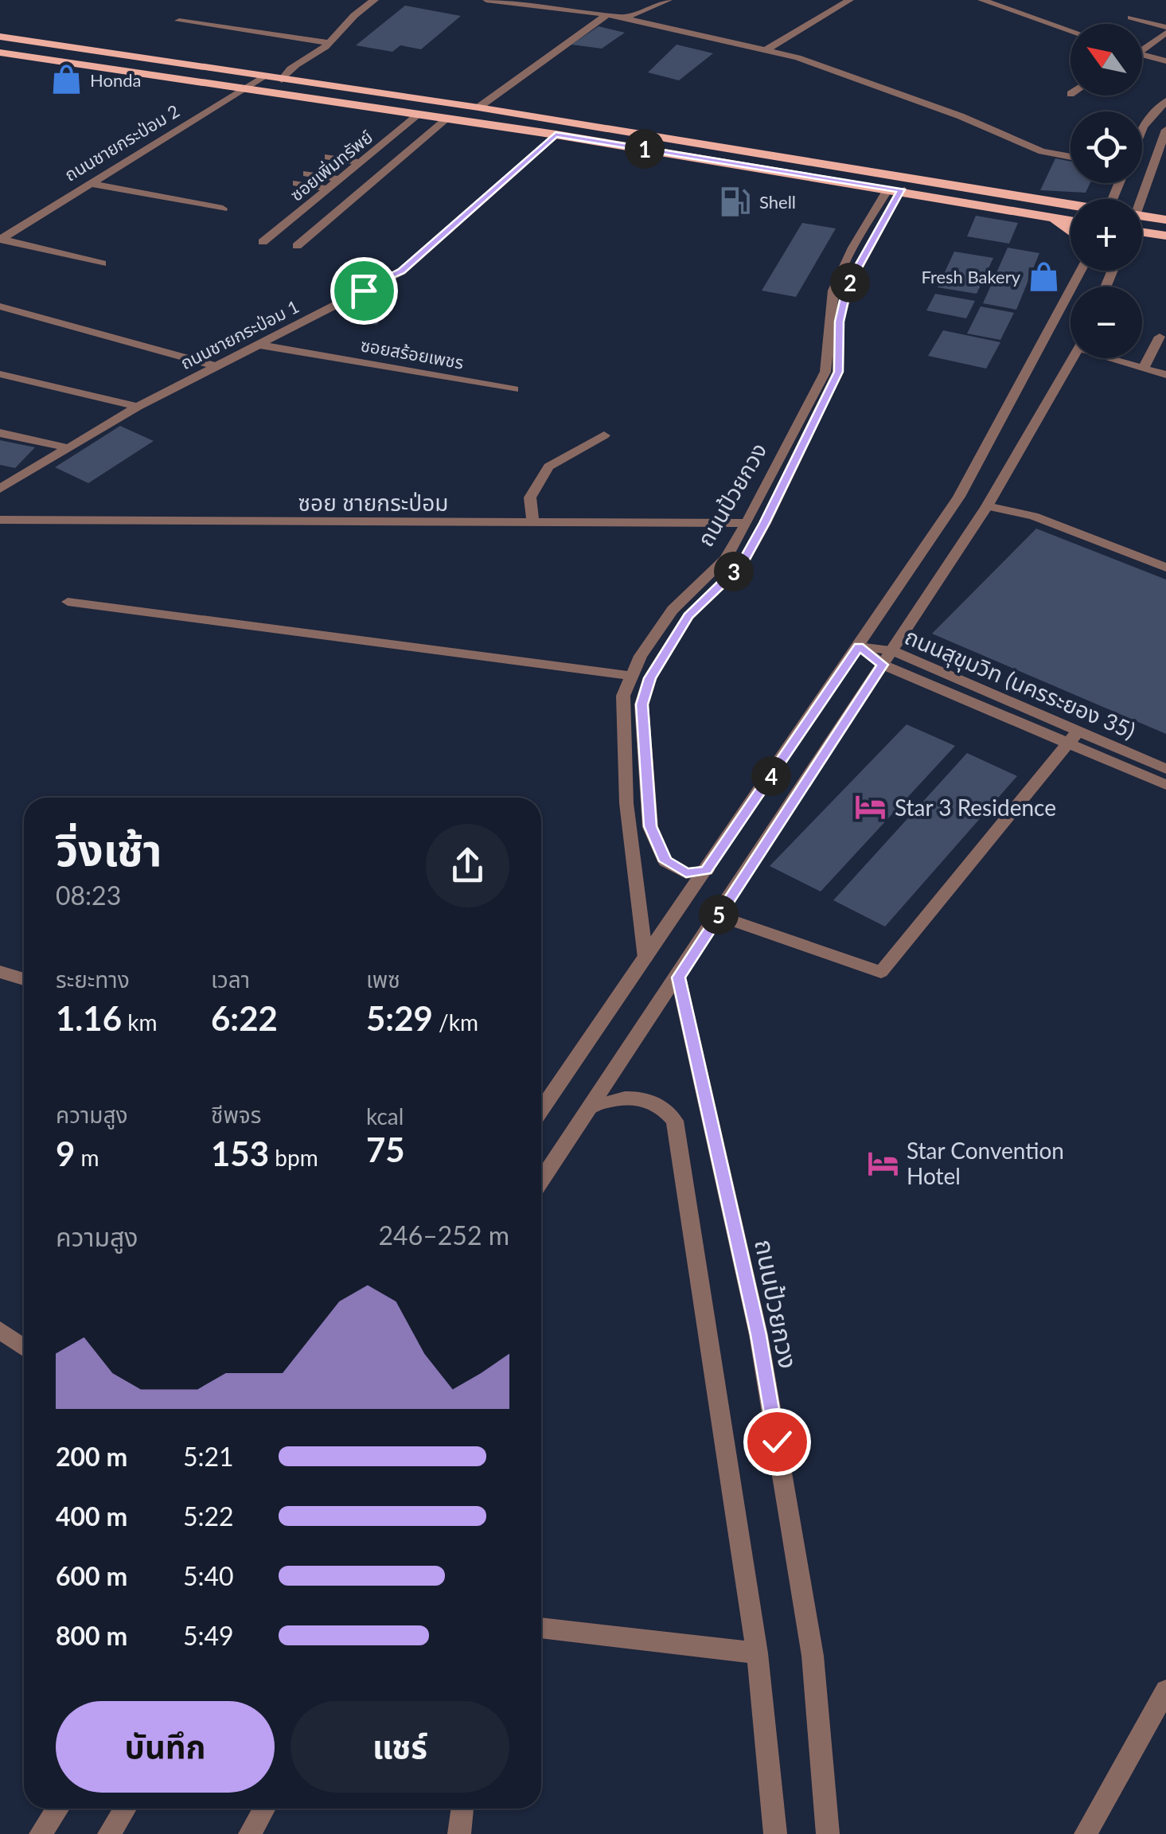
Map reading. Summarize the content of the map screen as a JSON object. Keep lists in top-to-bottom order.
{
  "streets": {
    "street": [
      "ถนนชายกระป่อม 2",
      "ซอยเพิ่มทรัพย์",
      "ถนนชายกระป่อม 1",
      "ซอยสร้อยเพชร",
      "ถนนป้วยกวง",
      "ซอย ชายกระป่อม",
      "ถนนสุขุมวิท (นครระยอง 35)"
    ]
  },
  "crossings": [
    ["ถนนชายกระป่อม 1", "ซอยสร้อยเพชร"],
    ["ถนนป้วยกวง", "ซอย ชายกระป่อม"]
  ],
  "places": {
    "shop": ["Honda", "Fresh Bakery"],
    "fuel station": ["Shell"],
    "hotel": ["Star 3 Residence", "Star Convention Hotel"]
  },
  "north": "top left",
  "page": {
    "map_buttons": ["+", "−"],
    "pins": [
      "1",
      "2",
      "3",
      "4",
      "5"
    ],
    "heading": ["วิ่งเช้า", "08:23"],
    "stats": [
      ["ระยะทาง", "1.16 km"],
      ["เวลา", "6:22"],
      ["เพซ", "5:29 /km"],
      ["ความสูง", "9 m"],
      ["ชีพจร", "153 bpm"],
      ["kcal", "75"]
    ],
    "chart": ["ความสูง", "246–252 m"],
    "list": [
      {
        "name": "200 m",
        "note": "5:21"
      },
      {
        "name": "400 m",
        "note": "5:22"
      },
      {
        "name": "600 m",
        "note": "5:40"
      },
      {
        "name": "800 m",
        "note": "5:49"
      }
    ],
    "buttons": ["บันทึก", "แชร์"]
  }
}
